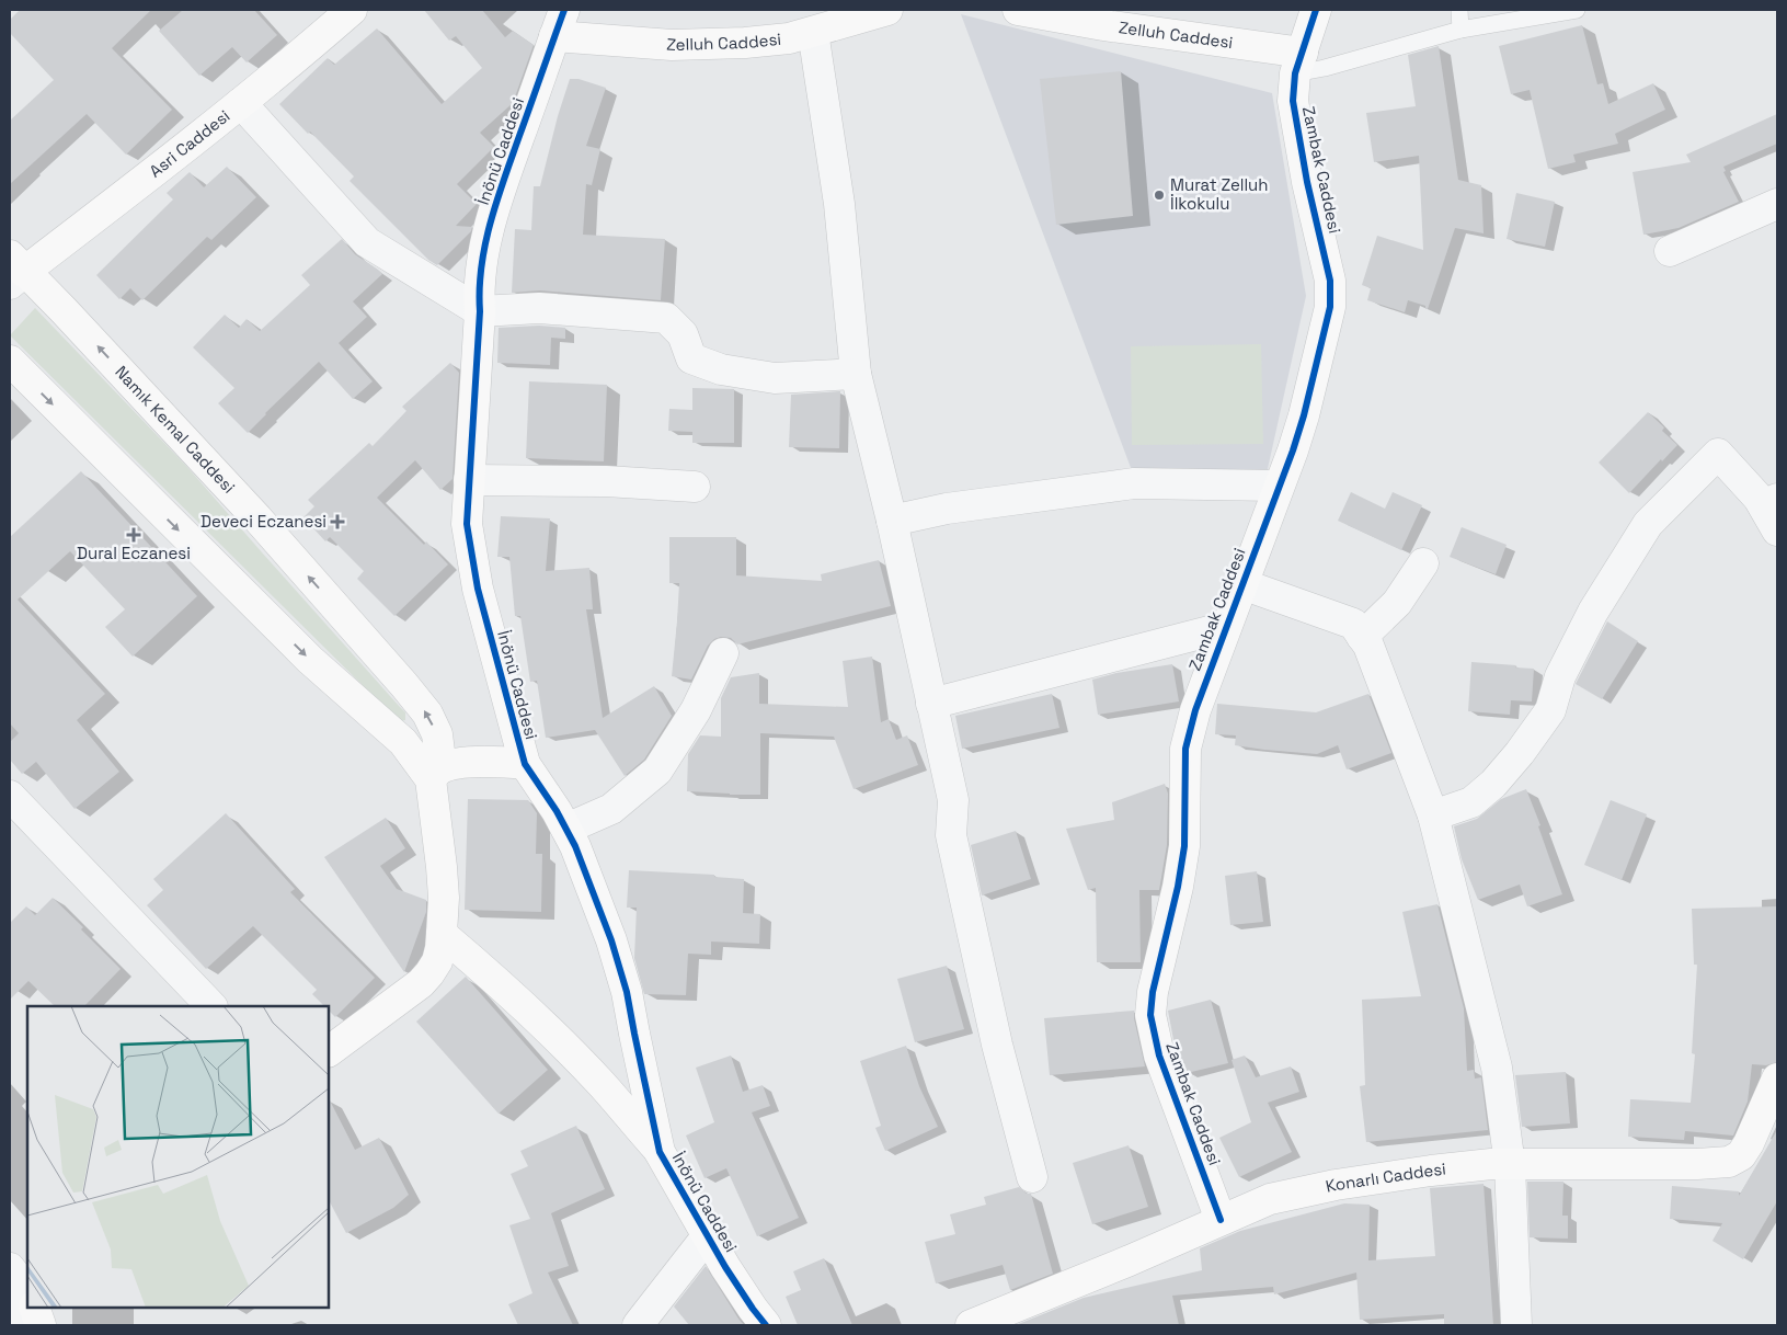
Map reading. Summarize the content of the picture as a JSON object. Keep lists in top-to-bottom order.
{
  "streets": {
    "street": [
      "Zelluh Caddesi",
      "Asri Caddesi",
      "İnönü Caddesi",
      "Zambak Caddesi",
      "Namık Kemal Caddesi",
      "Konarlı Caddesi"
    ]
  },
  "crossings": [
    ["Zelluh Caddesi", "İnönü Caddesi"],
    ["Zelluh Caddesi", "Zambak Caddesi"],
    ["Asri Caddesi", "Namık Kemal Caddesi"],
    ["Zambak Caddesi", "Konarlı Caddesi"]
  ],
  "places": {
    "other": ["Murat Zelluh İlkokulu"],
    "health": ["Deveci Eczanesi", "Dural Eczanesi"]
  }
}
